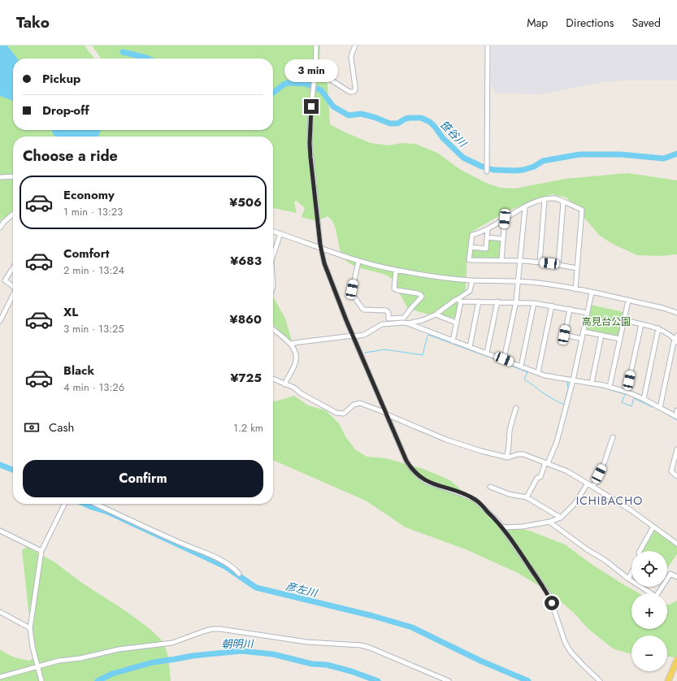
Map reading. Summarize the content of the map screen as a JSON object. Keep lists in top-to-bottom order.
{
  "districts": ["ICHIBACHO"],
  "water": ["笹谷川", "彦左川", "朝明川"],
  "parks": ["高見台公園"],
  "page": {
    "header": "Tako",
    "nav": ["Map", "Directions", "Saved"],
    "banner": ["Pickup", "Drop-off"],
    "bubble": "3 min",
    "heading": "Choose a ride",
    "list": [
      {
        "name": "Economy",
        "note": "1 min · 13:23",
        "value": "¥506"
      },
      {
        "name": "Comfort",
        "note": "2 min · 13:24",
        "value": "¥683"
      },
      {
        "name": "XL",
        "note": "3 min · 13:25",
        "value": "¥860"
      },
      {
        "name": "Black",
        "note": "4 min · 13:26",
        "value": "¥725"
      }
    ],
    "pay": ["Cash", "1.2 km"],
    "buttons": "Confirm",
    "map_buttons": ["+", "−"]
  }
}
